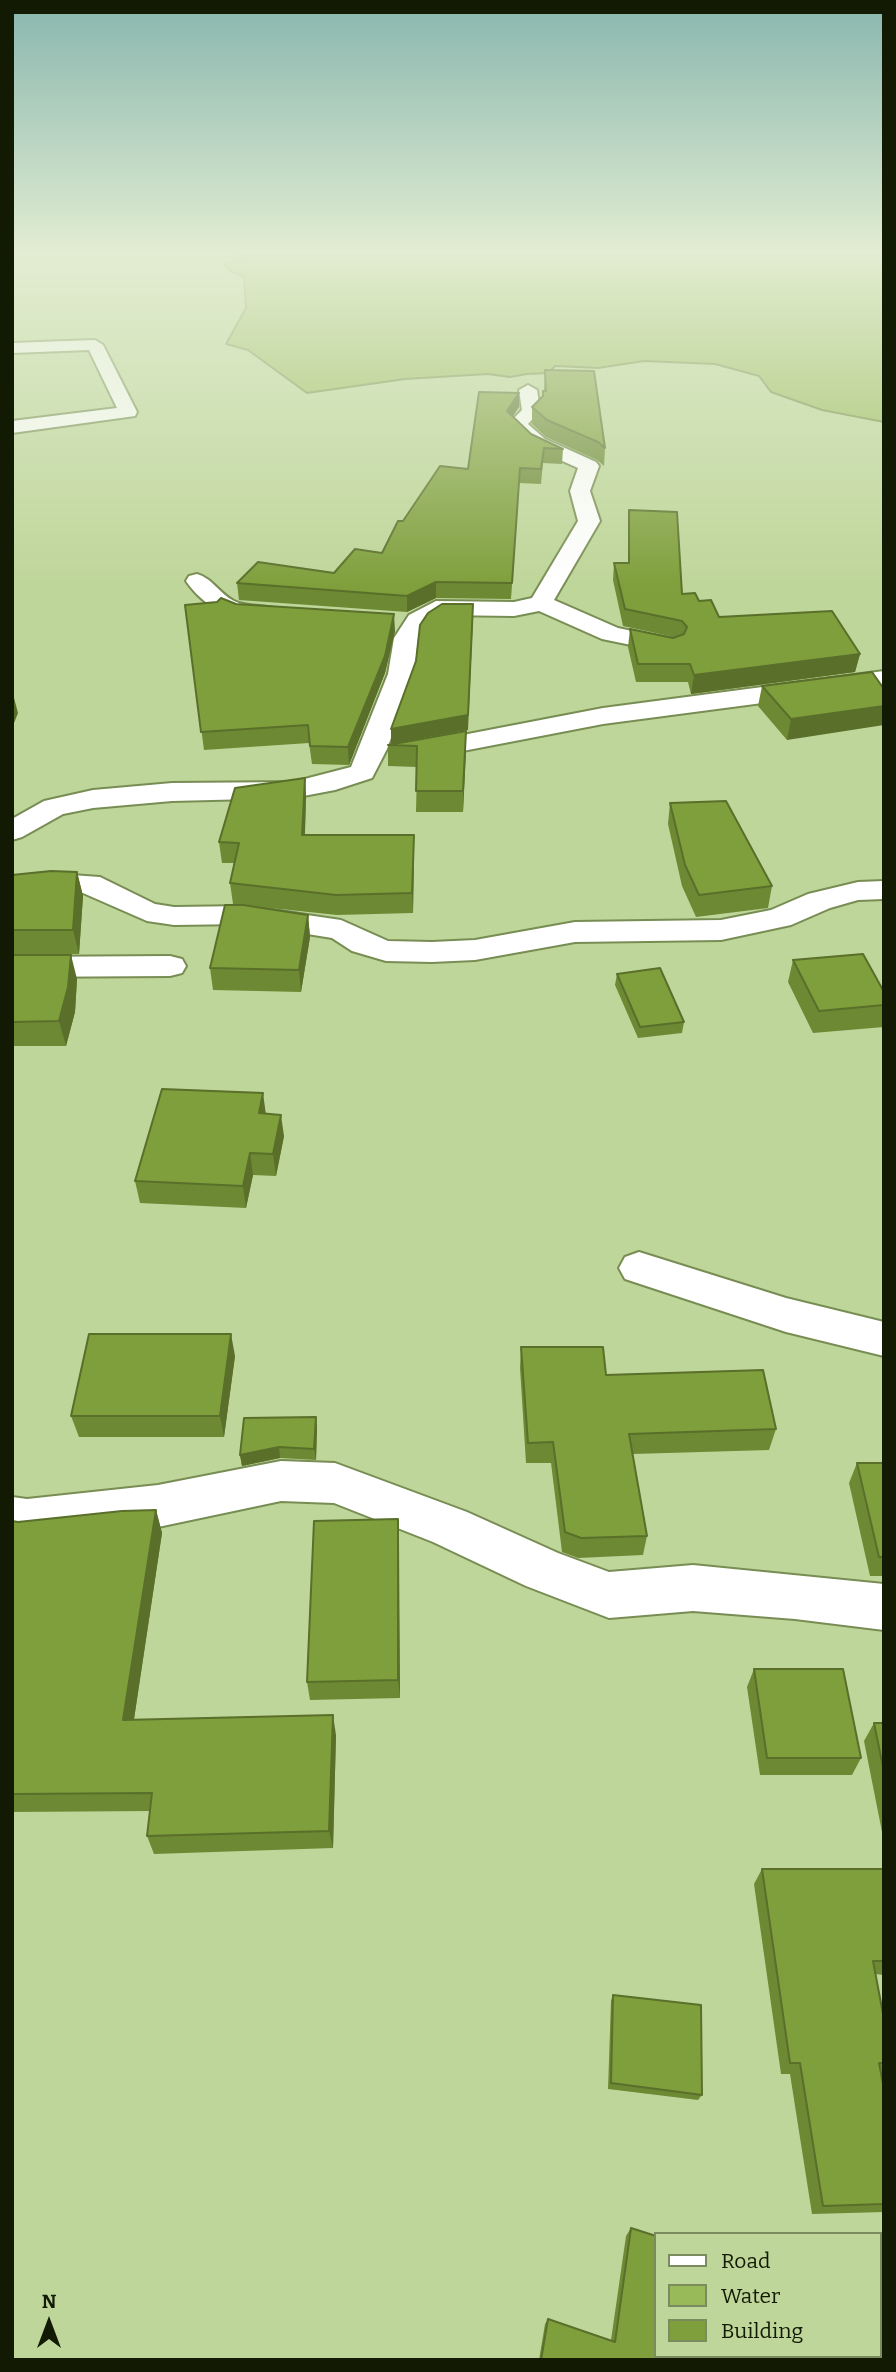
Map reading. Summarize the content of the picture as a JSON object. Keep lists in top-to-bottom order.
{
  "legend": ["Road", "Water", "Building"],
  "north": "top"
}
